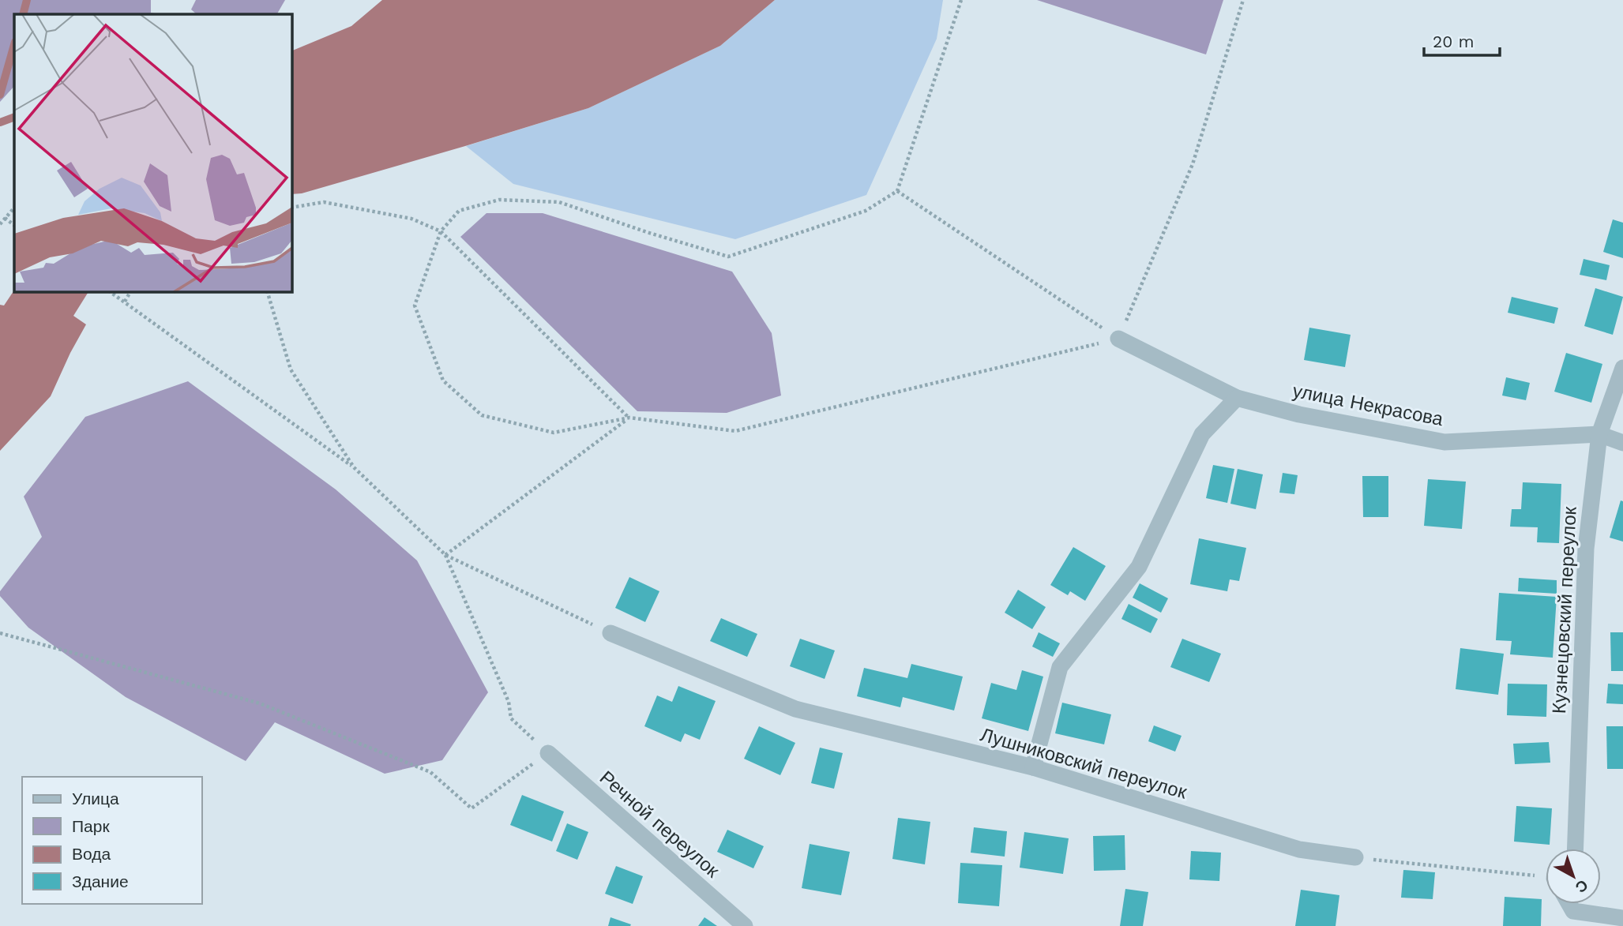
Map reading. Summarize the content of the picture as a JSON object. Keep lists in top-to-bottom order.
{
  "streets": {
    "street": [
      "улица Некрасова",
      "Кузнецовский переулок",
      "Лушниковский переулок",
      "Речной переулок"
    ]
  },
  "crossings": [
    ["улица Некрасова", "Кузнецовский переулок"]
  ],
  "legend": [
    "Улица",
    "Парк",
    "Вода",
    "Здание"
  ],
  "scale_bar": "20 m",
  "north": "bottom right"
}
